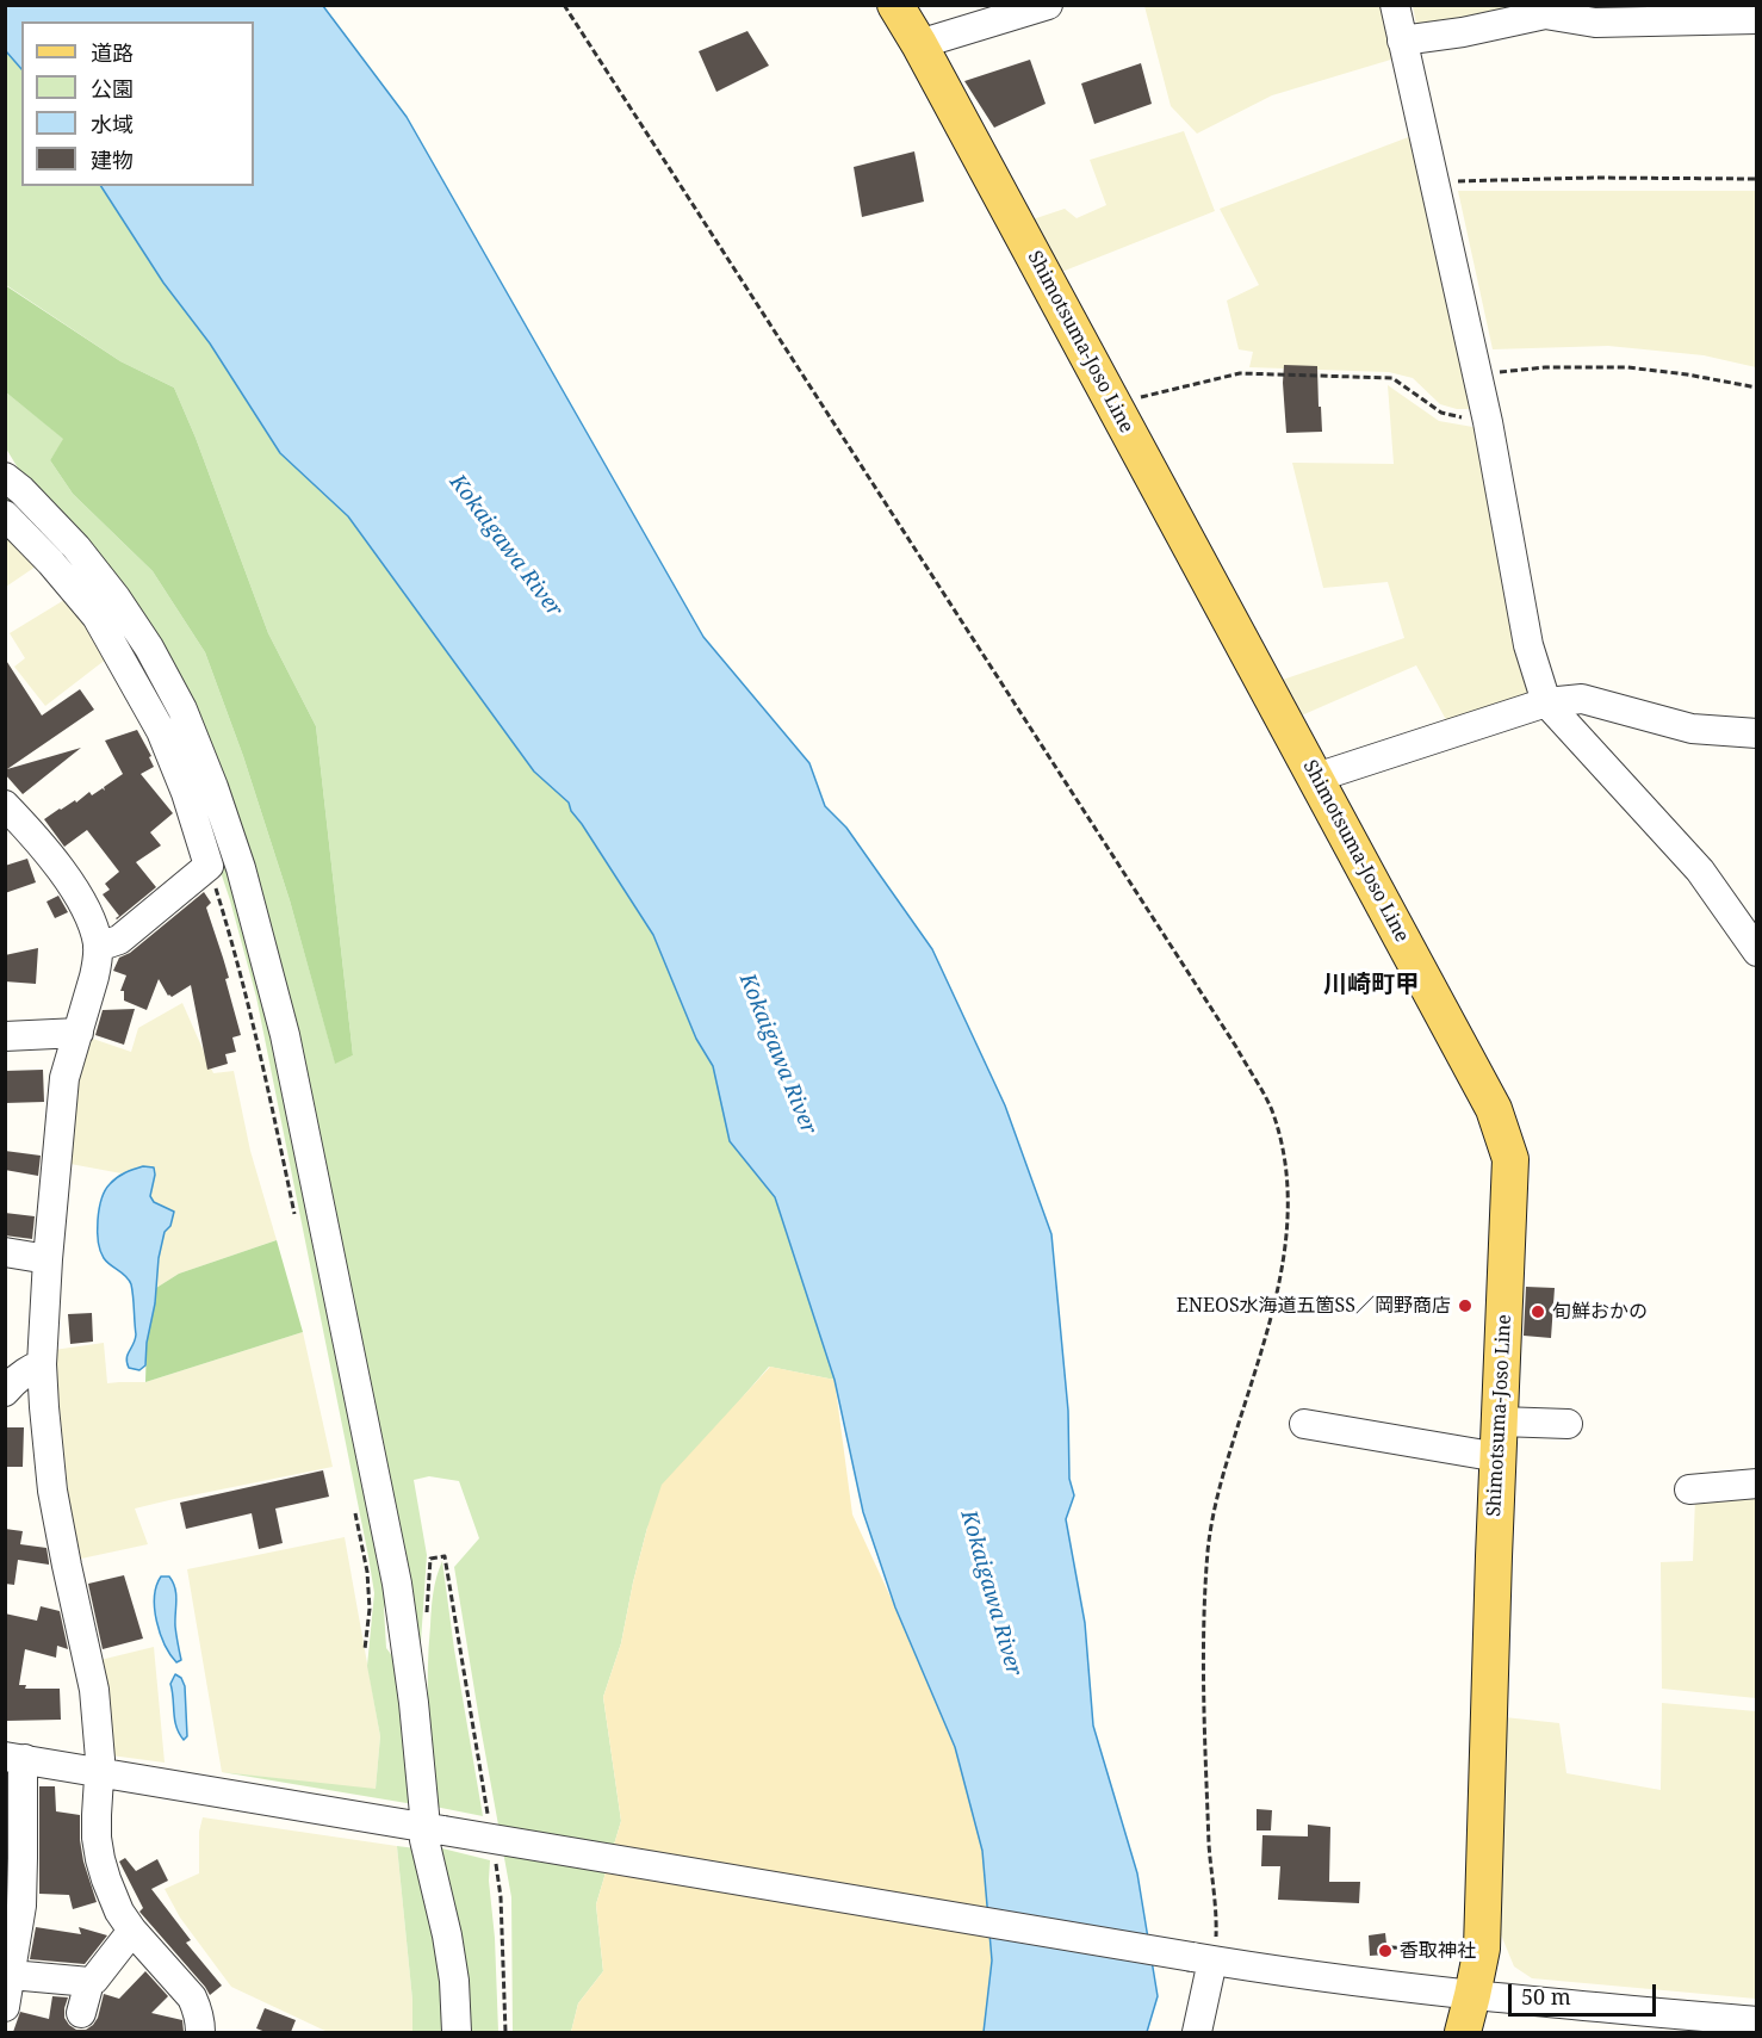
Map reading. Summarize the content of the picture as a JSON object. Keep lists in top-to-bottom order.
{
  "streets": {
    "main road": ["Shimotsuma-Joso Line"]
  },
  "districts": ["川崎町甲"],
  "water": ["Kokaigawa River"],
  "places": ["ENEOS水海道五箇SS／岡野商店", "旬鮮おかの", "香取神社"],
  "legend": [
    "道路",
    "公園",
    "水域",
    "建物"
  ],
  "scale_bar": "50 m"
}
